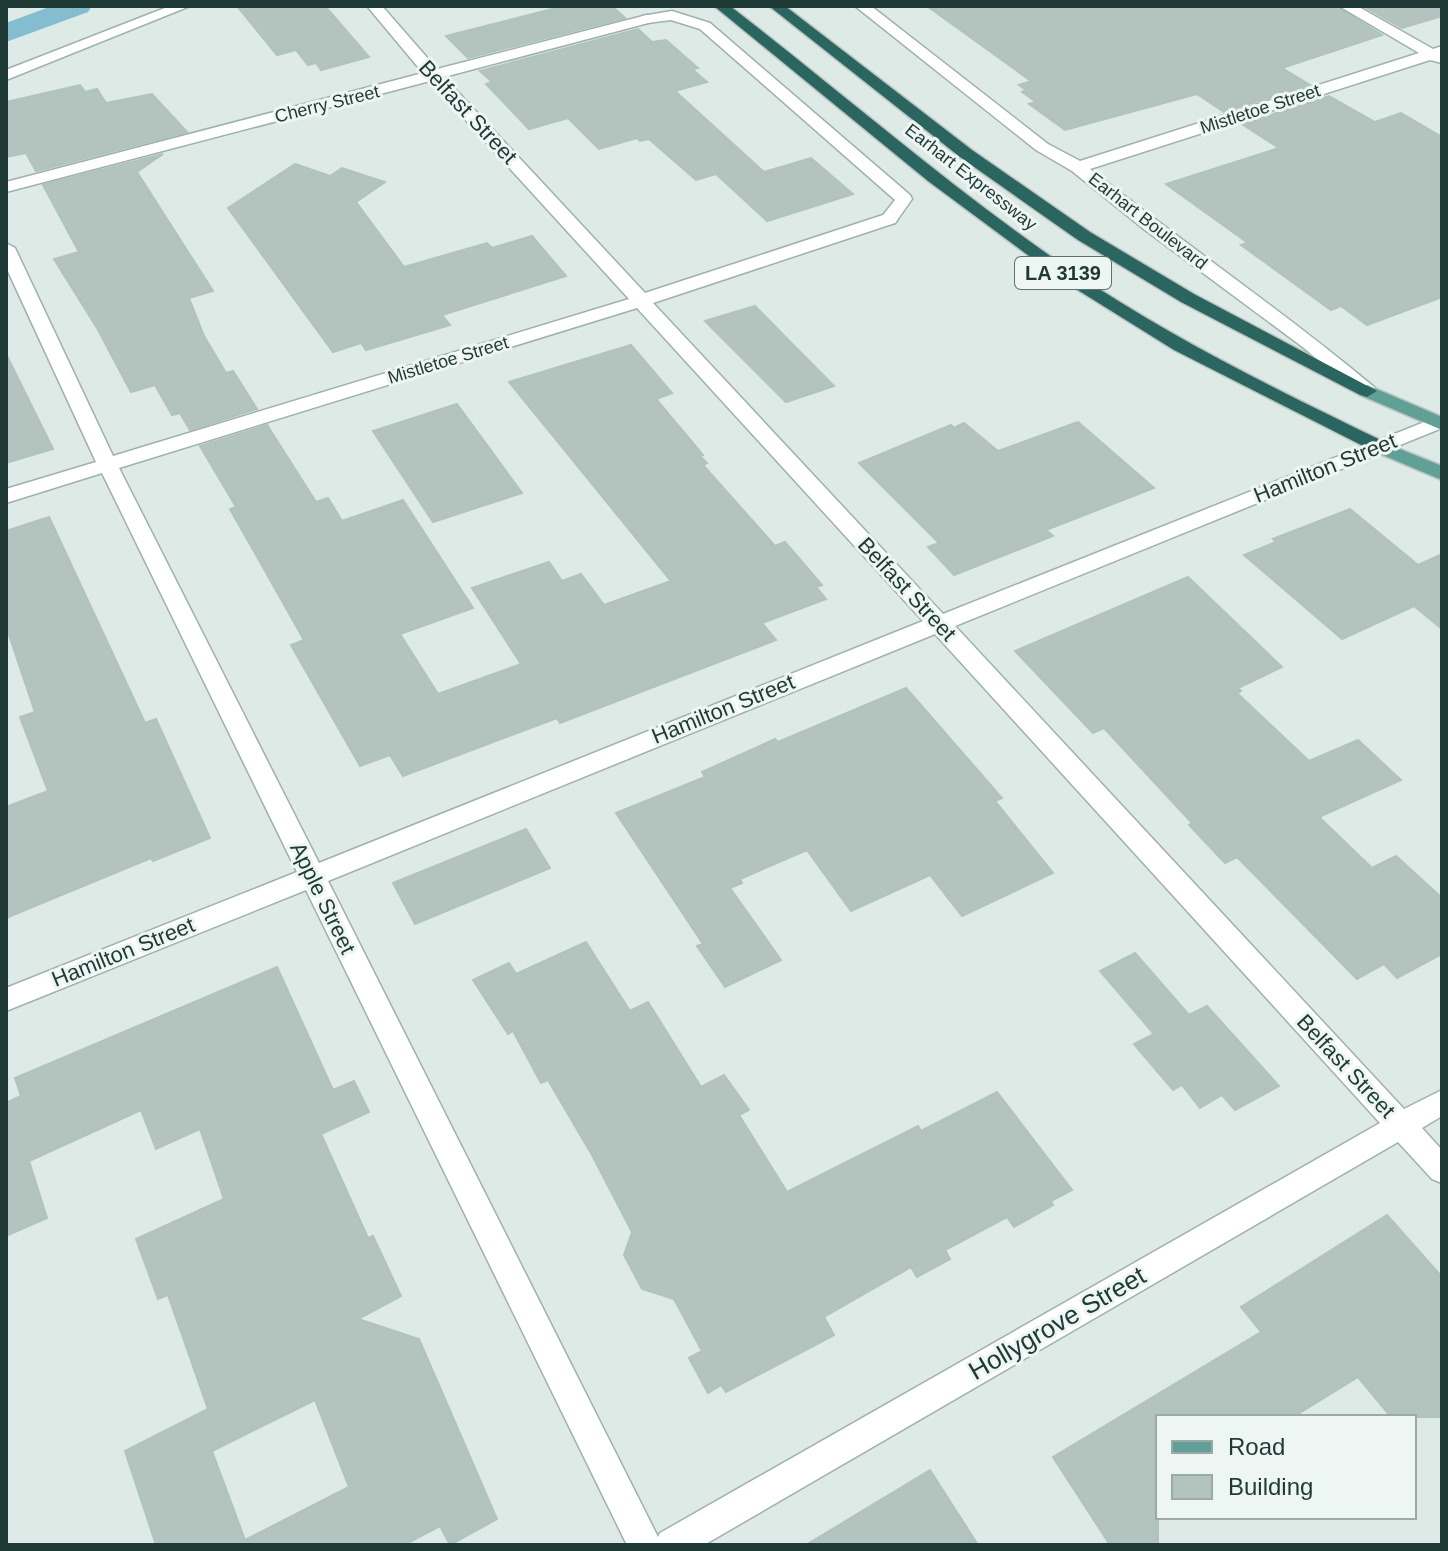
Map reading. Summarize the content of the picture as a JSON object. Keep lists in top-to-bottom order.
{
  "streets": {
    "highway": ["Earhart Expressway", "LA 3139"],
    "main road": ["Earhart Boulevard"],
    "street": [
      "Cherry Street",
      "Mistletoe Street",
      "Belfast Street",
      "Hamilton Street",
      "Apple Street",
      "Hollygrove Street"
    ]
  },
  "crossings": [
    ["Cherry Street", "Mistletoe Street"],
    ["Cherry Street", "Belfast Street"],
    ["Mistletoe Street", "Belfast Street"],
    ["Mistletoe Street", "Earhart Boulevard"],
    ["Mistletoe Street", "Apple Street"],
    ["Belfast Street", "Hamilton Street"],
    ["Belfast Street", "Hollygrove Street"],
    ["Earhart Expressway", "Earhart Boulevard"],
    ["Earhart Expressway", "LA 3139"],
    ["Earhart Expressway", "Hamilton Street"],
    ["Earhart Boulevard", "Hamilton Street"],
    ["LA 3139", "Hamilton Street"],
    ["Hamilton Street", "Apple Street"]
  ],
  "legend": ["Road", "Building"]
}
